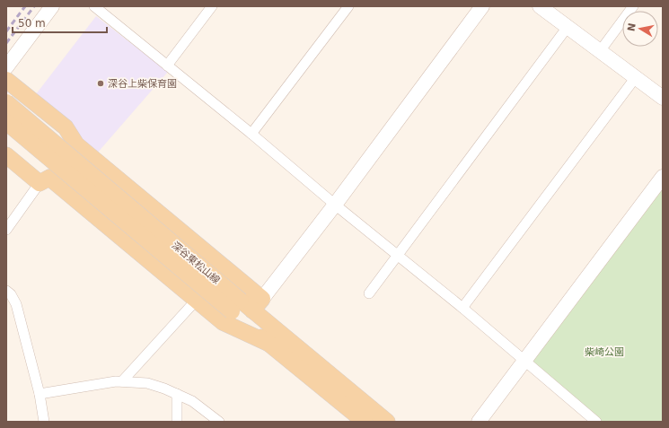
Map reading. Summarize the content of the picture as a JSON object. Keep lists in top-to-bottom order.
{
  "streets": {
    "main road": ["深谷東松山線"]
  },
  "parks": ["柴崎公園"],
  "places": ["深谷上柴保育園"],
  "scale_bar": "50 m",
  "north": "left"
}
